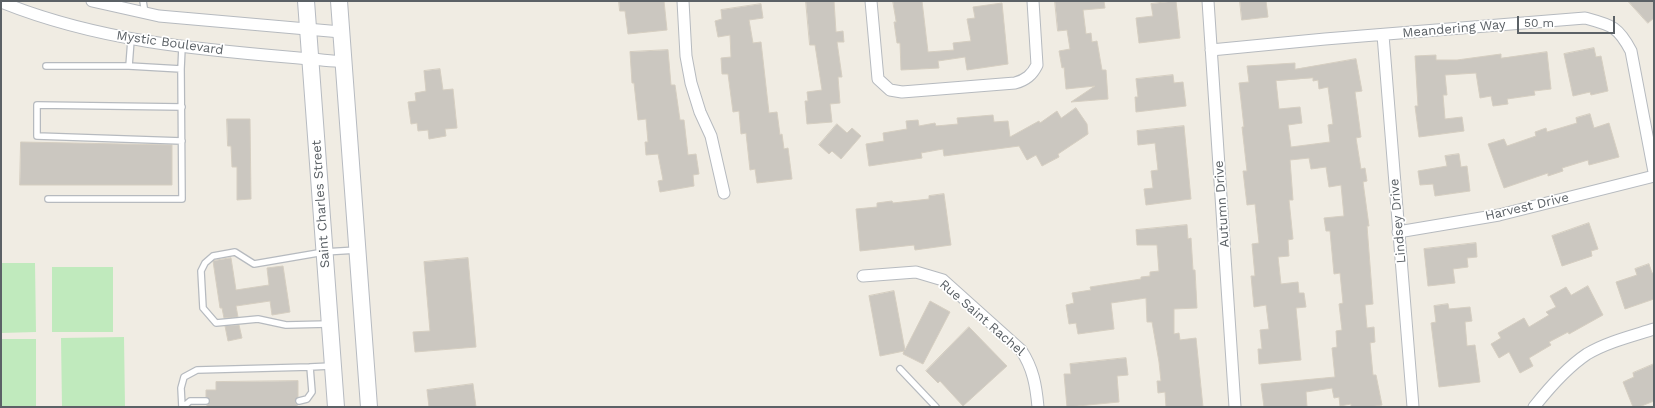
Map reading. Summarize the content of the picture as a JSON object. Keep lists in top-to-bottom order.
{
  "streets": {
    "street": [
      "Meandering Way",
      "Mystic Boulevard",
      "Saint Charles Street",
      "Autumn Drive",
      "Harvest Drive",
      "Lindsey Drive",
      "Rue Saint Rachel"
    ]
  },
  "crossings": [
    ["Meandering Way", "Autumn Drive"],
    ["Meandering Way", "Lindsey Drive"],
    ["Mystic Boulevard", "Saint Charles Street"],
    ["Harvest Drive", "Lindsey Drive"]
  ],
  "scale_bar": "50 m"
}
